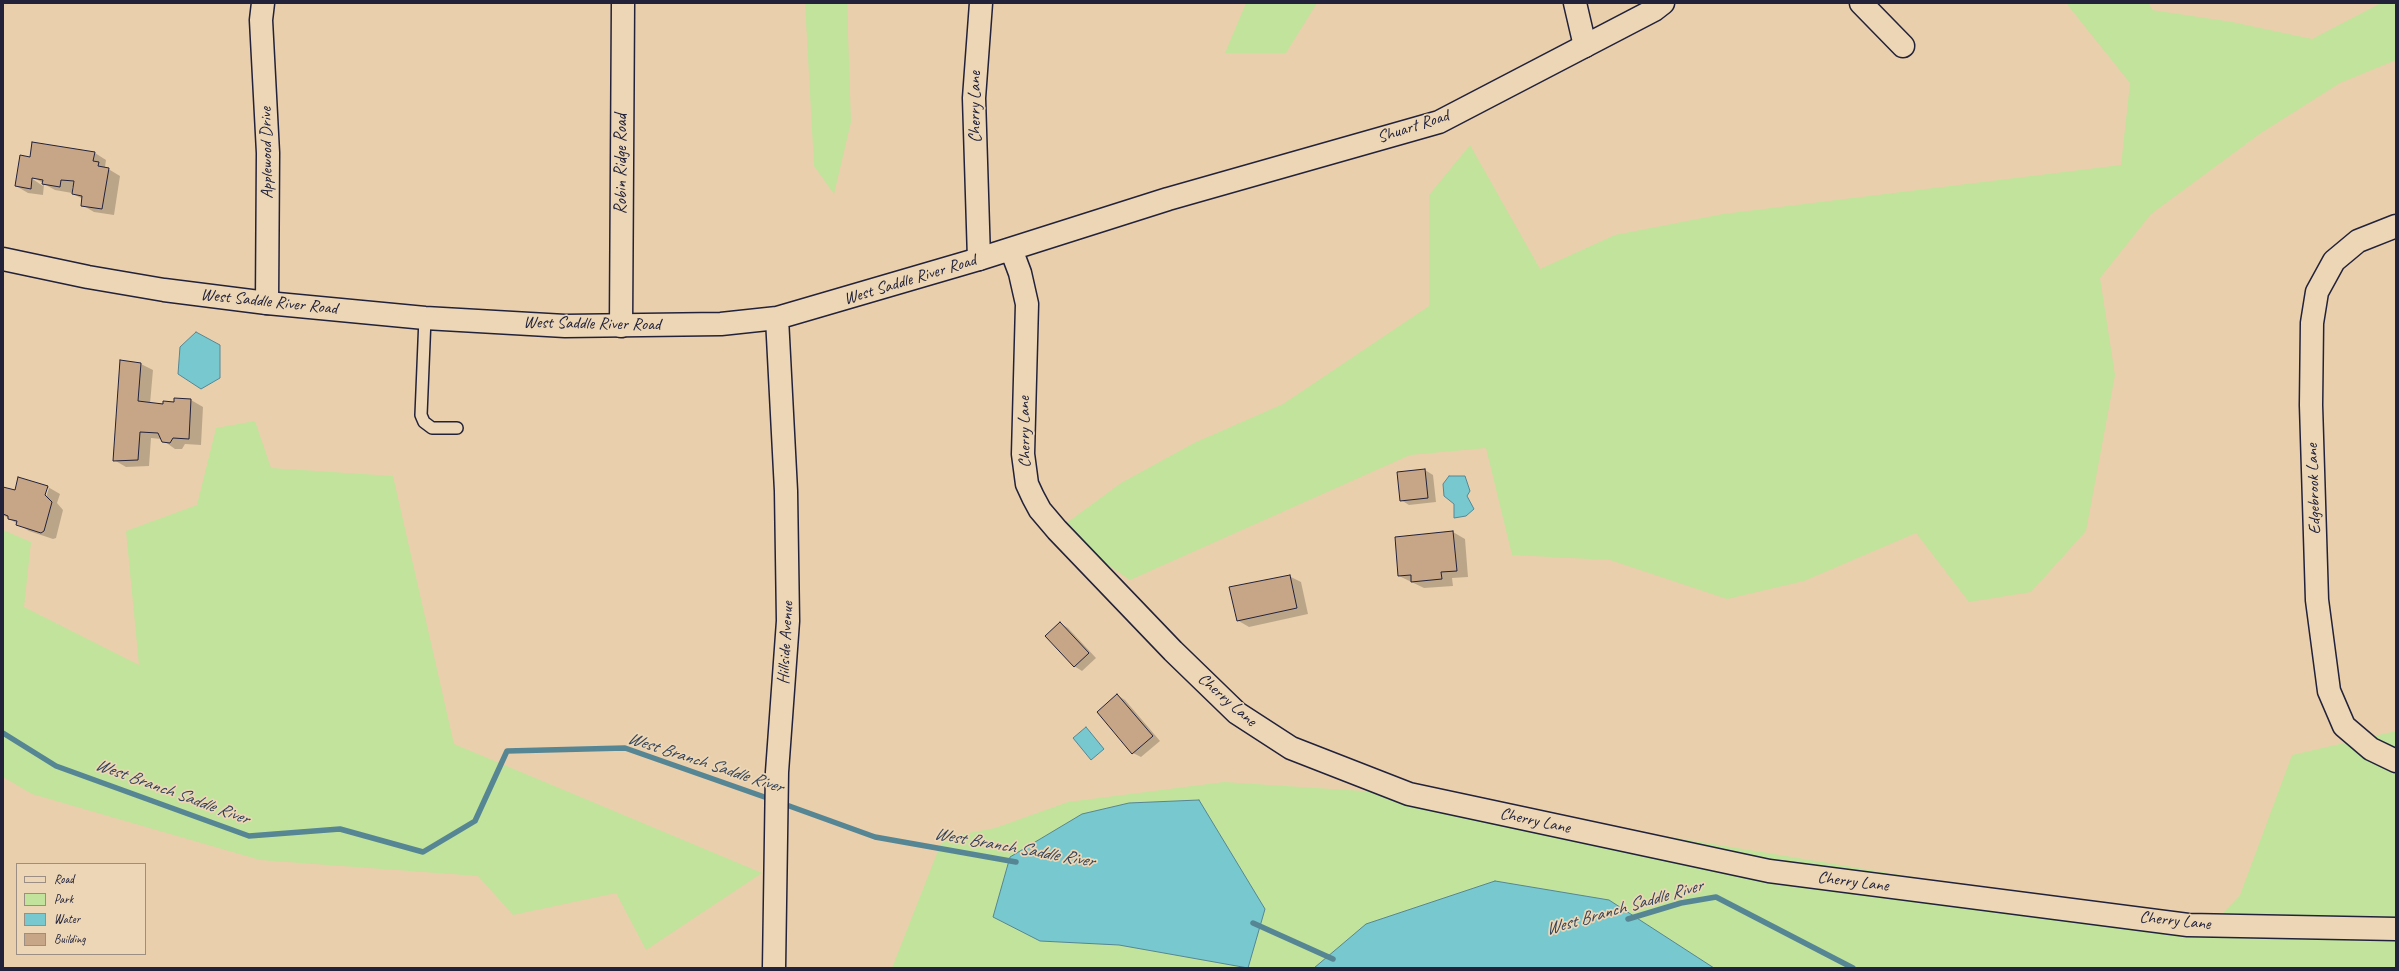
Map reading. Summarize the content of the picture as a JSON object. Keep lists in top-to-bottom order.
{
  "streets": {
    "street": [
      "Cherry Lane",
      "Shuart Road",
      "Applewood Drive",
      "Robin Ridge Road",
      "West Saddle River Road",
      "Edgebrook Lane",
      "Hillside Avenue"
    ]
  },
  "crossings": [
    ["Cherry Lane", "West Saddle River Road"],
    ["Shuart Road", "West Saddle River Road"],
    ["Applewood Drive", "West Saddle River Road"],
    ["Robin Ridge Road", "West Saddle River Road"],
    ["West Saddle River Road", "Hillside Avenue"]
  ],
  "water": ["West Branch Saddle River"],
  "legend": [
    "Road",
    "Park",
    "Water",
    "Building"
  ]
}
